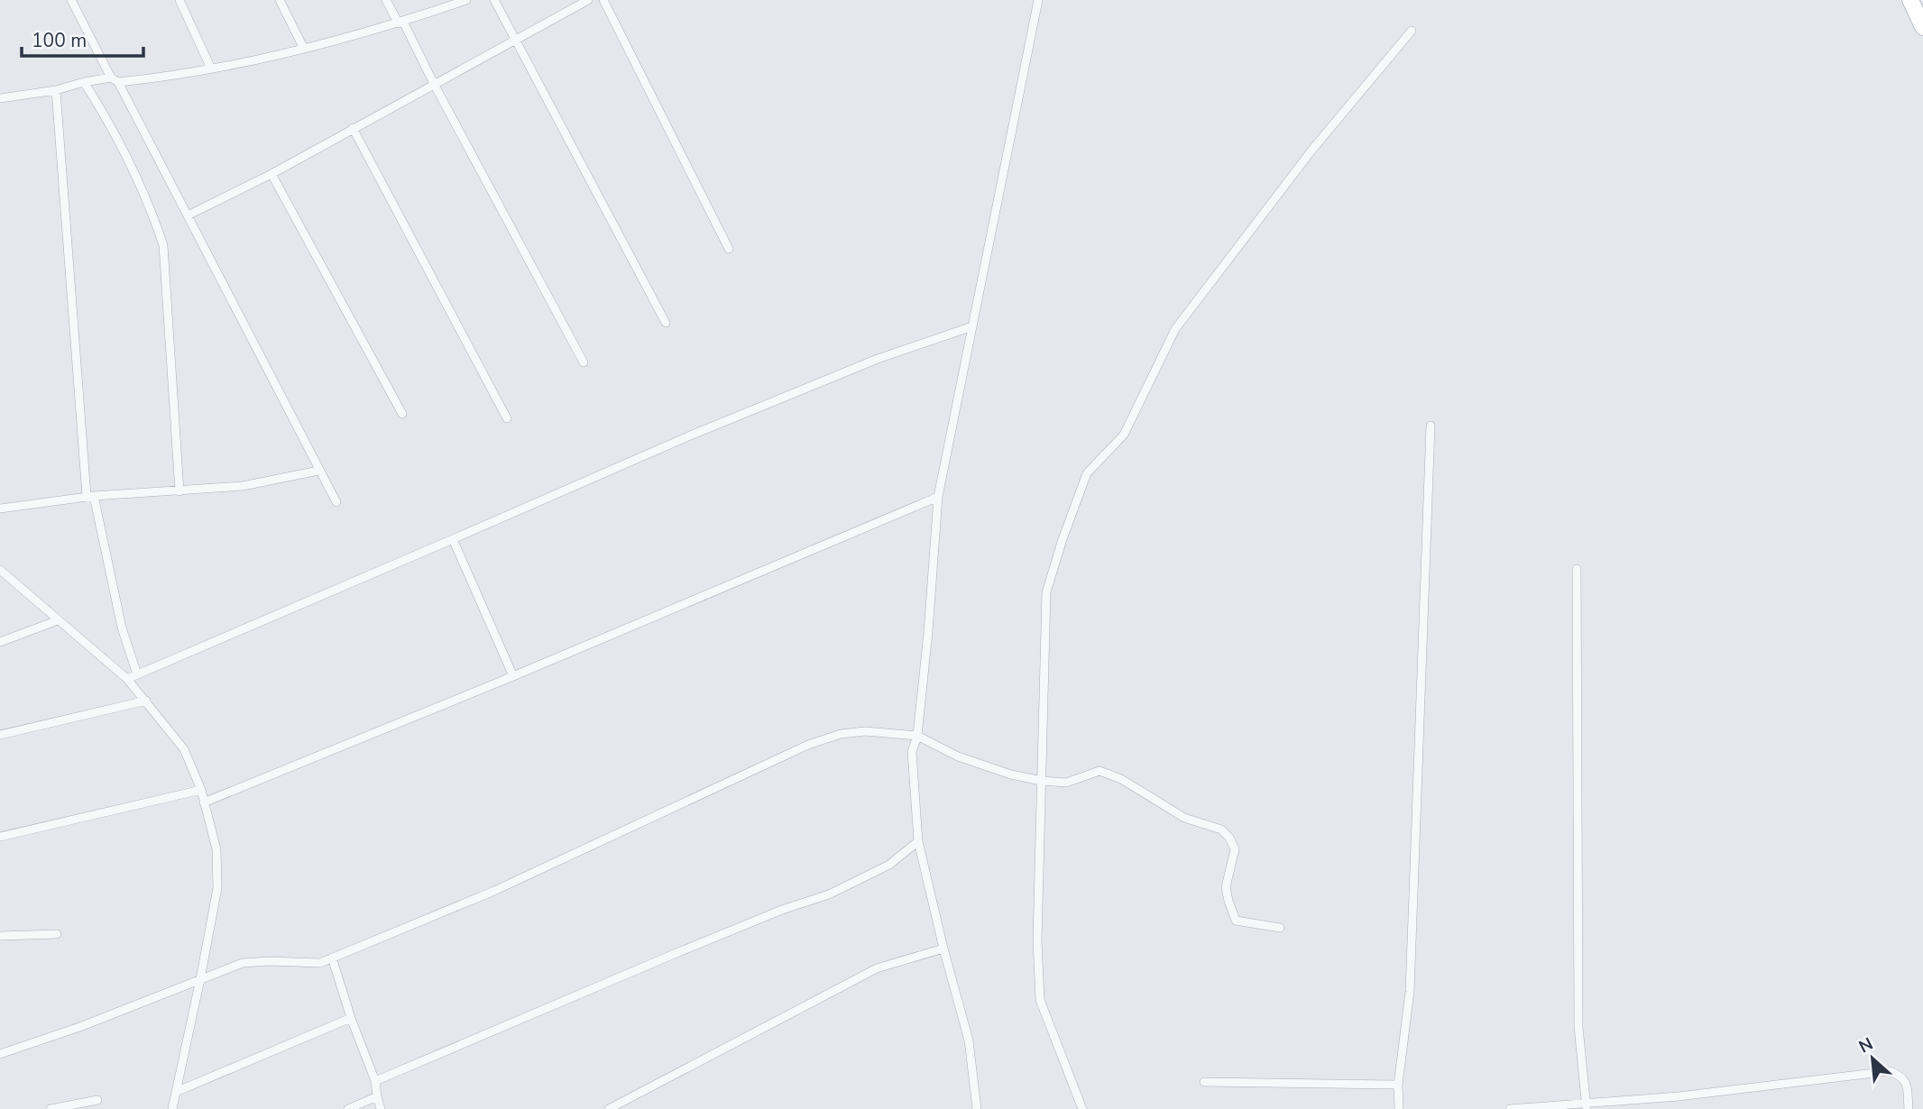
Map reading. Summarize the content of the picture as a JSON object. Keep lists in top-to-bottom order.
{
  "scale_bar": "100 m",
  "north": "top left"
}
